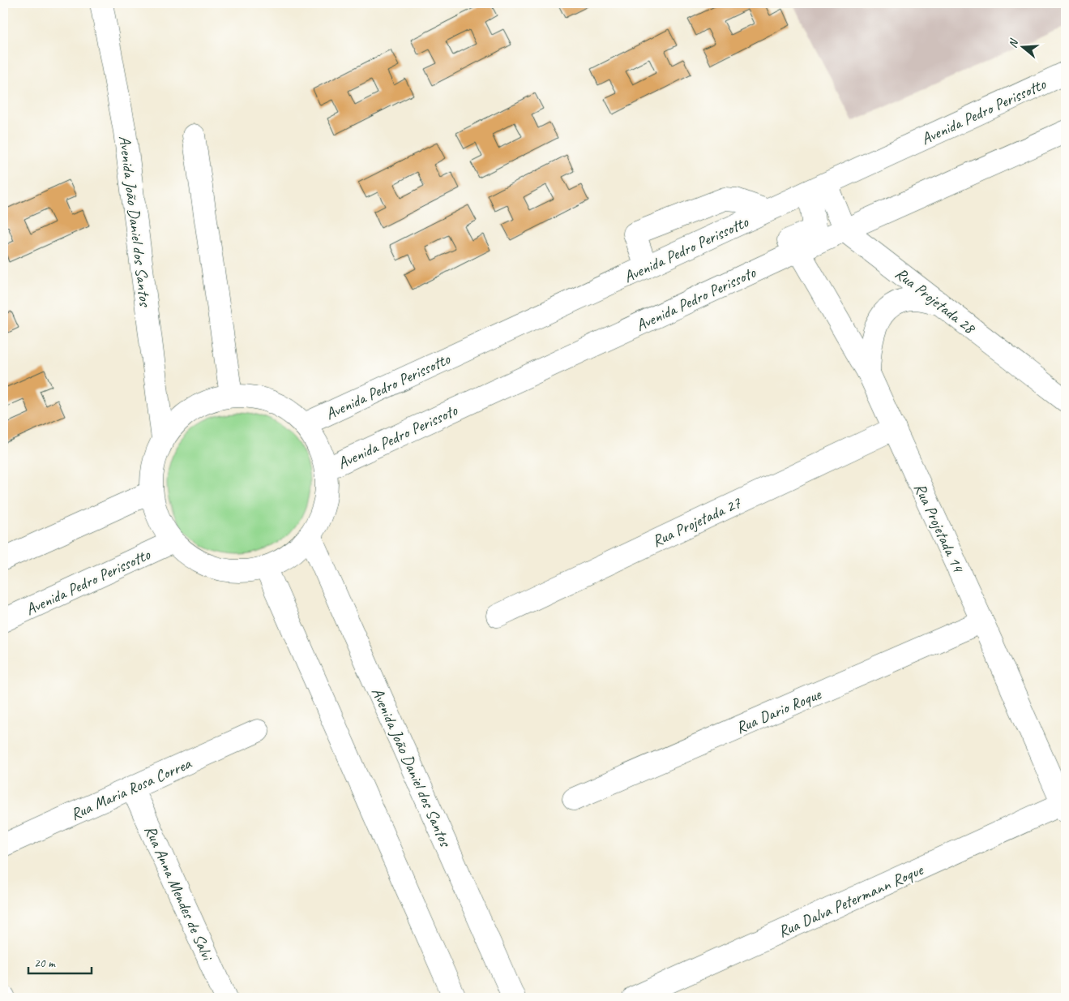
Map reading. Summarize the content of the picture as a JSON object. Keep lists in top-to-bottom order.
{
  "streets": {
    "street": [
      "Avenida Pedro Perissotto",
      "Avenida João Daniel dos Santos",
      "Avenida Pedro Perissoto",
      "Rua Projetada 28",
      "Rua Projetada 27",
      "Rua Projetada 14",
      "Rua Dario Roque",
      "Rua Maria Rosa Correa",
      "Rua Anna Mendes de Salvi",
      "Rua Dalva Petermann Roque"
    ]
  },
  "crossings": [
    ["Avenida Pedro Perissotto", "Avenida João Daniel dos Santos"],
    ["Avenida Pedro Perissotto", "Avenida Pedro Perissoto"],
    ["Avenida Pedro Perissoto", "Rua Projetada 28"],
    ["Avenida Pedro Perissoto", "Rua Projetada 14"],
    ["Rua Projetada 27", "Rua Projetada 14"],
    ["Rua Projetada 14", "Rua Dario Roque"],
    ["Rua Projetada 14", "Rua Dalva Petermann Roque"],
    ["Rua Maria Rosa Correa", "Rua Anna Mendes de Salvi"]
  ],
  "scale_bar": "20 m",
  "north": "left"
}
